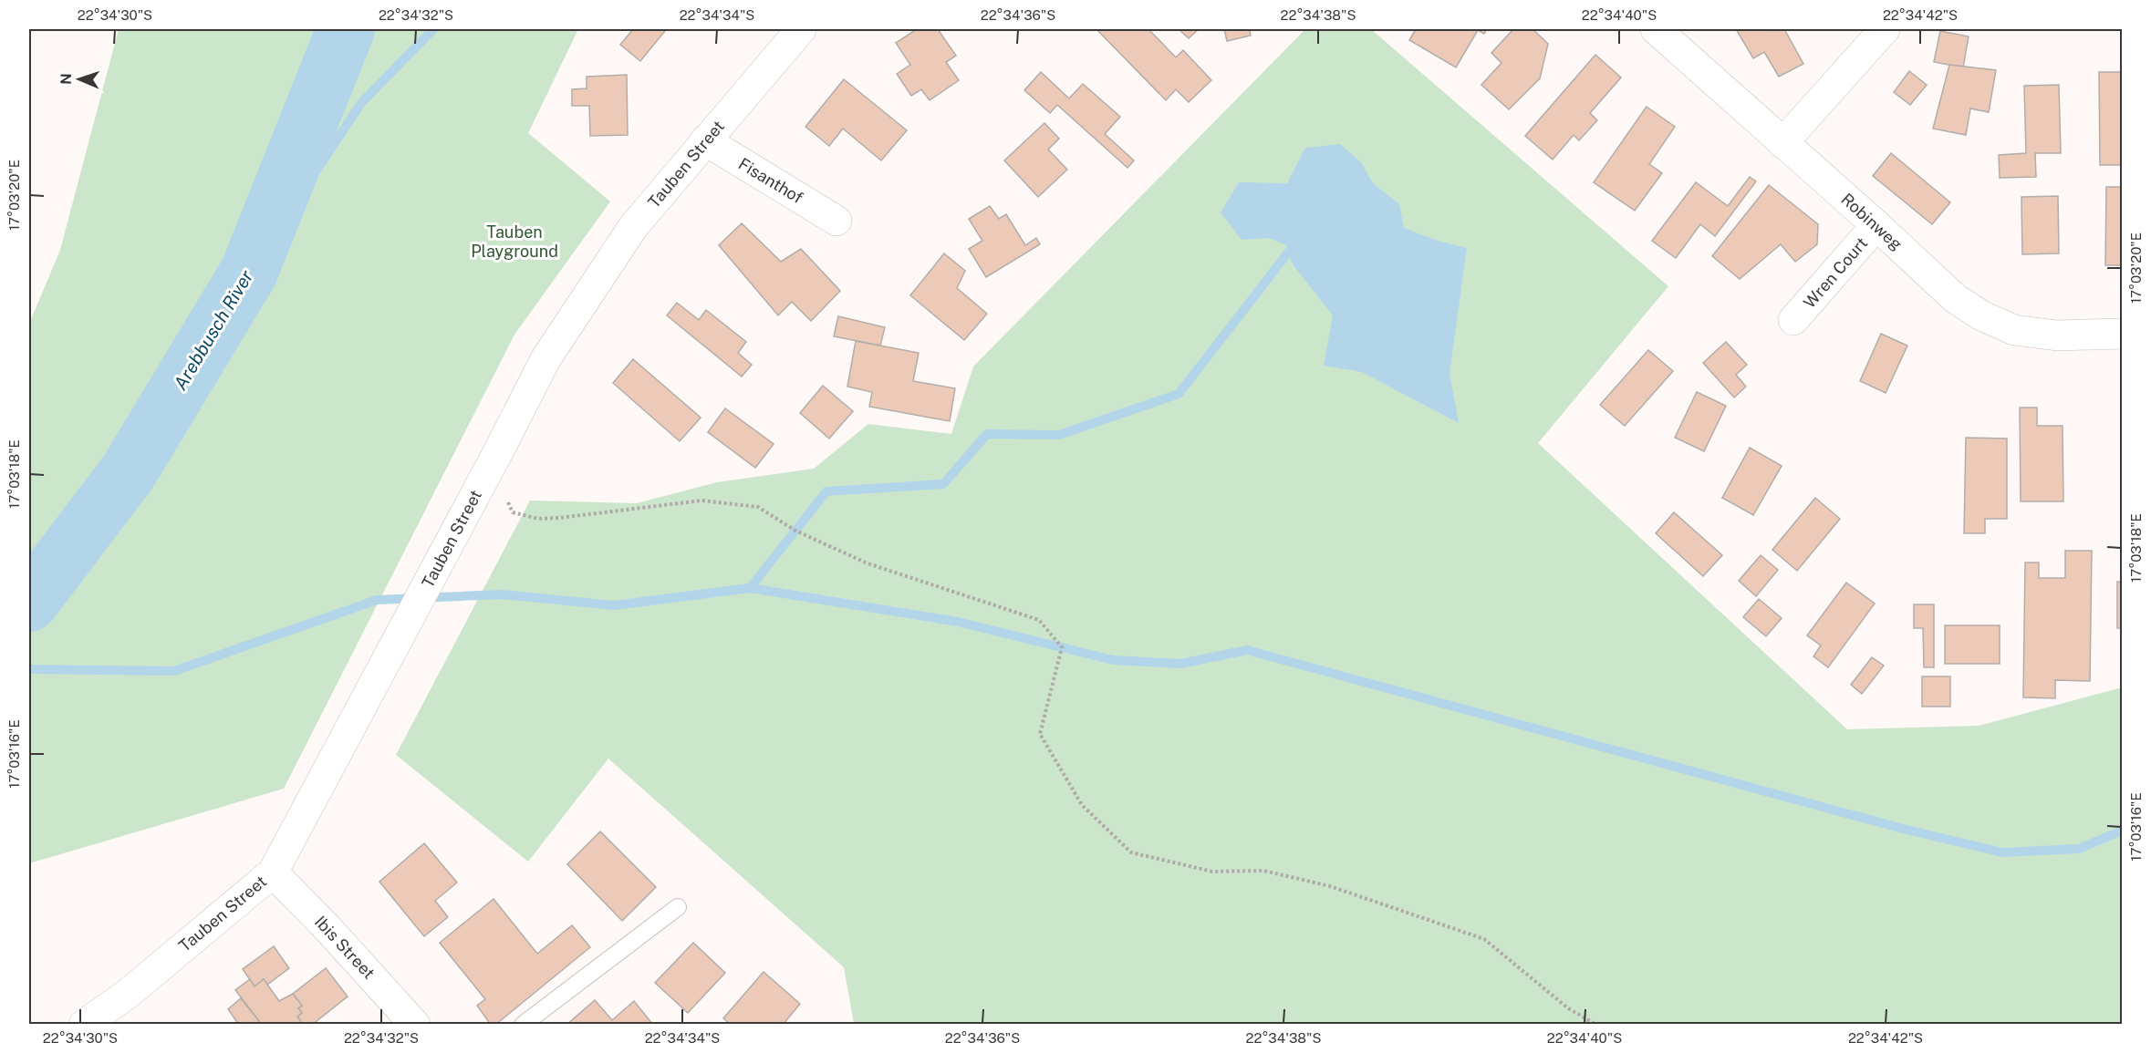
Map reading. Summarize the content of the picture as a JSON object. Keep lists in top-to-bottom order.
{
  "streets": {
    "street": [
      "Tauben Street",
      "Fisanthof",
      "Robinweg",
      "Wren Court",
      "Ibis Street"
    ]
  },
  "crossings": [
    ["Tauben Street", "Fisanthof"],
    ["Tauben Street", "Ibis Street"],
    ["Robinweg", "Wren Court"]
  ],
  "water": ["Arebbusch River"],
  "parks": ["Tauben Playground"],
  "north": "left",
  "coordinates": [
    "22°34'30\"S",
    "22°34'32\"S",
    "22°34'34\"S",
    "22°34'36\"S",
    "22°34'38\"S",
    "22°34'40\"S",
    "22°34'42\"S",
    "17°03'20\"E",
    "17°03'18\"E",
    "17°03'16\"E"
  ]
}
